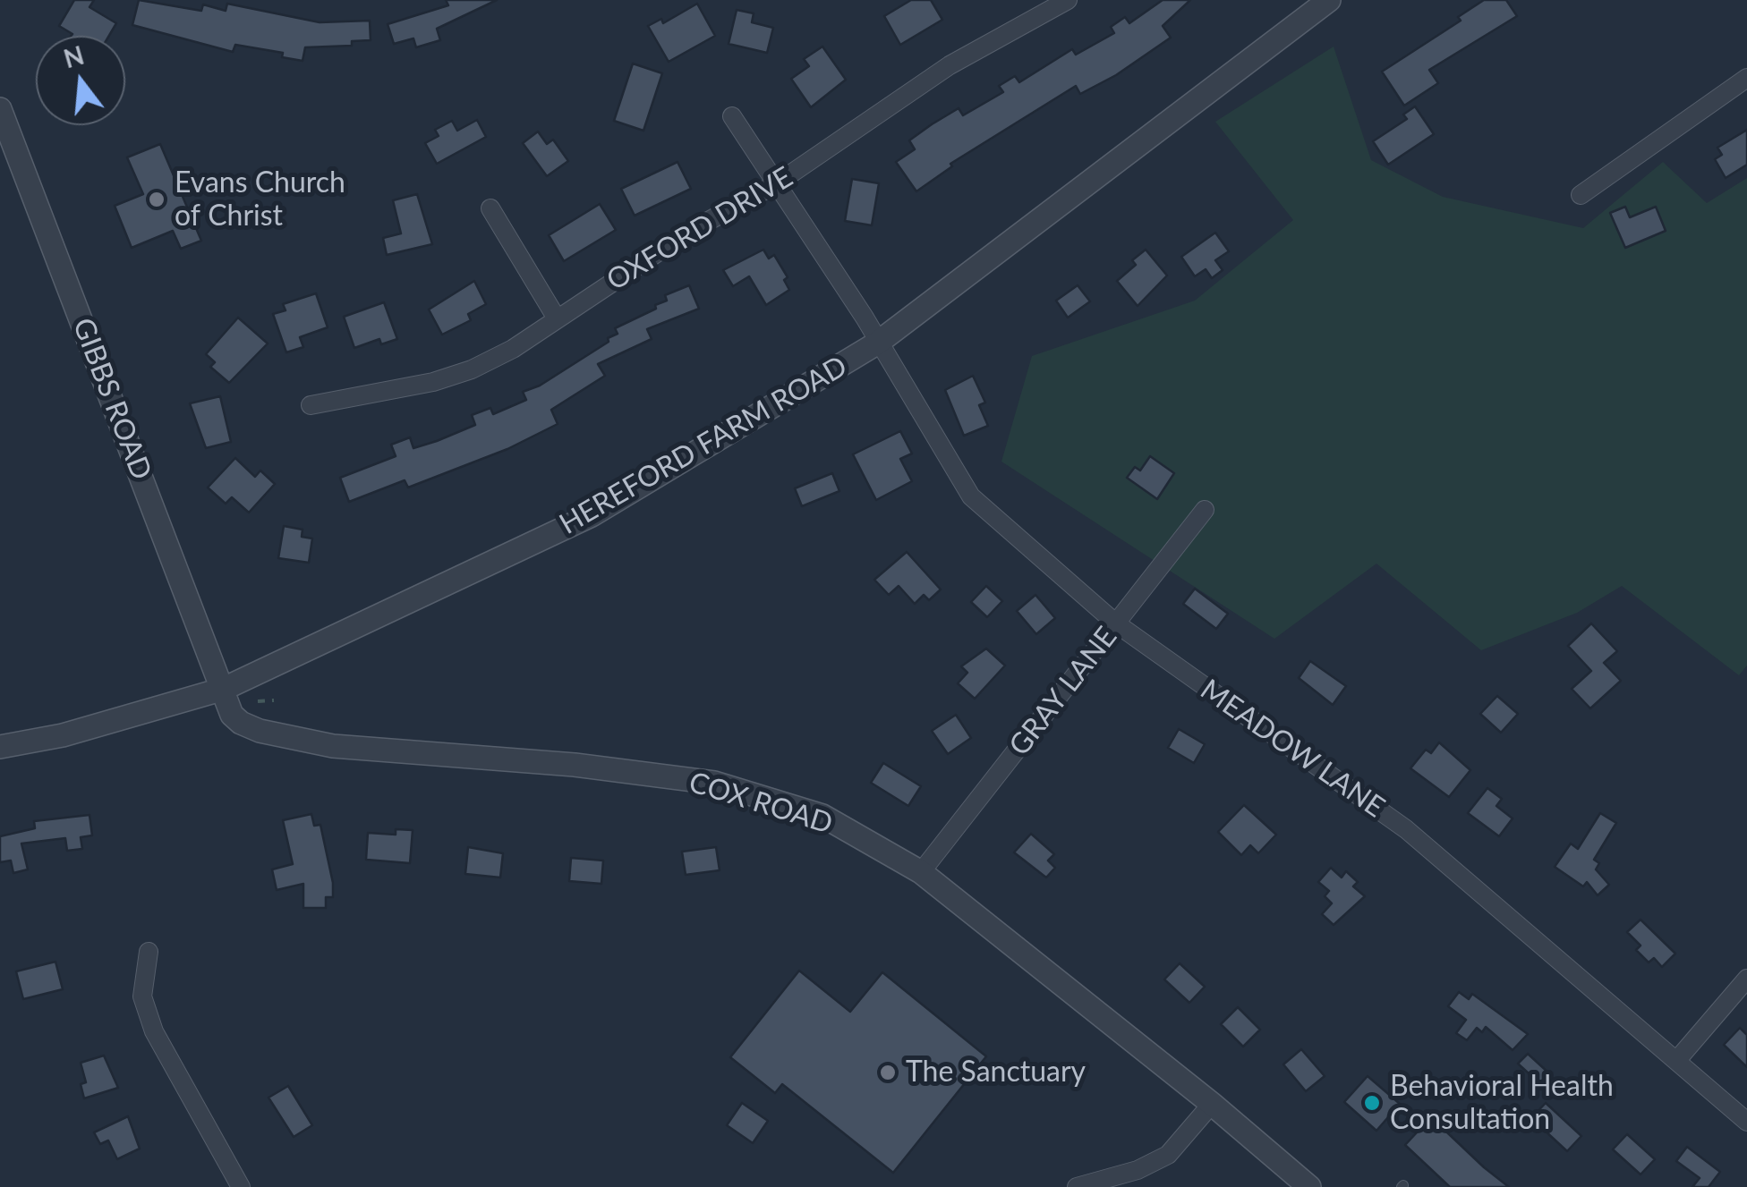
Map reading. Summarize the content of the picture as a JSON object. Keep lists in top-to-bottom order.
{
  "streets": {
    "street": [
      "OXFORD DRIVE",
      "GIBBS ROAD",
      "HEREFORD FARM ROAD",
      "GRAY LANE",
      "MEADOW LANE",
      "COX ROAD"
    ]
  },
  "crossings": [
    ["OXFORD DRIVE", "MEADOW LANE"],
    ["GIBBS ROAD", "HEREFORD FARM ROAD"],
    ["GIBBS ROAD", "COX ROAD"],
    ["HEREFORD FARM ROAD", "MEADOW LANE"],
    ["HEREFORD FARM ROAD", "COX ROAD"],
    ["GRAY LANE", "MEADOW LANE"],
    ["GRAY LANE", "COX ROAD"]
  ],
  "places": ["Evans Church of Christ", "The Sanctuary", "Behavioral Health Consultation"],
  "north": "top"
}
